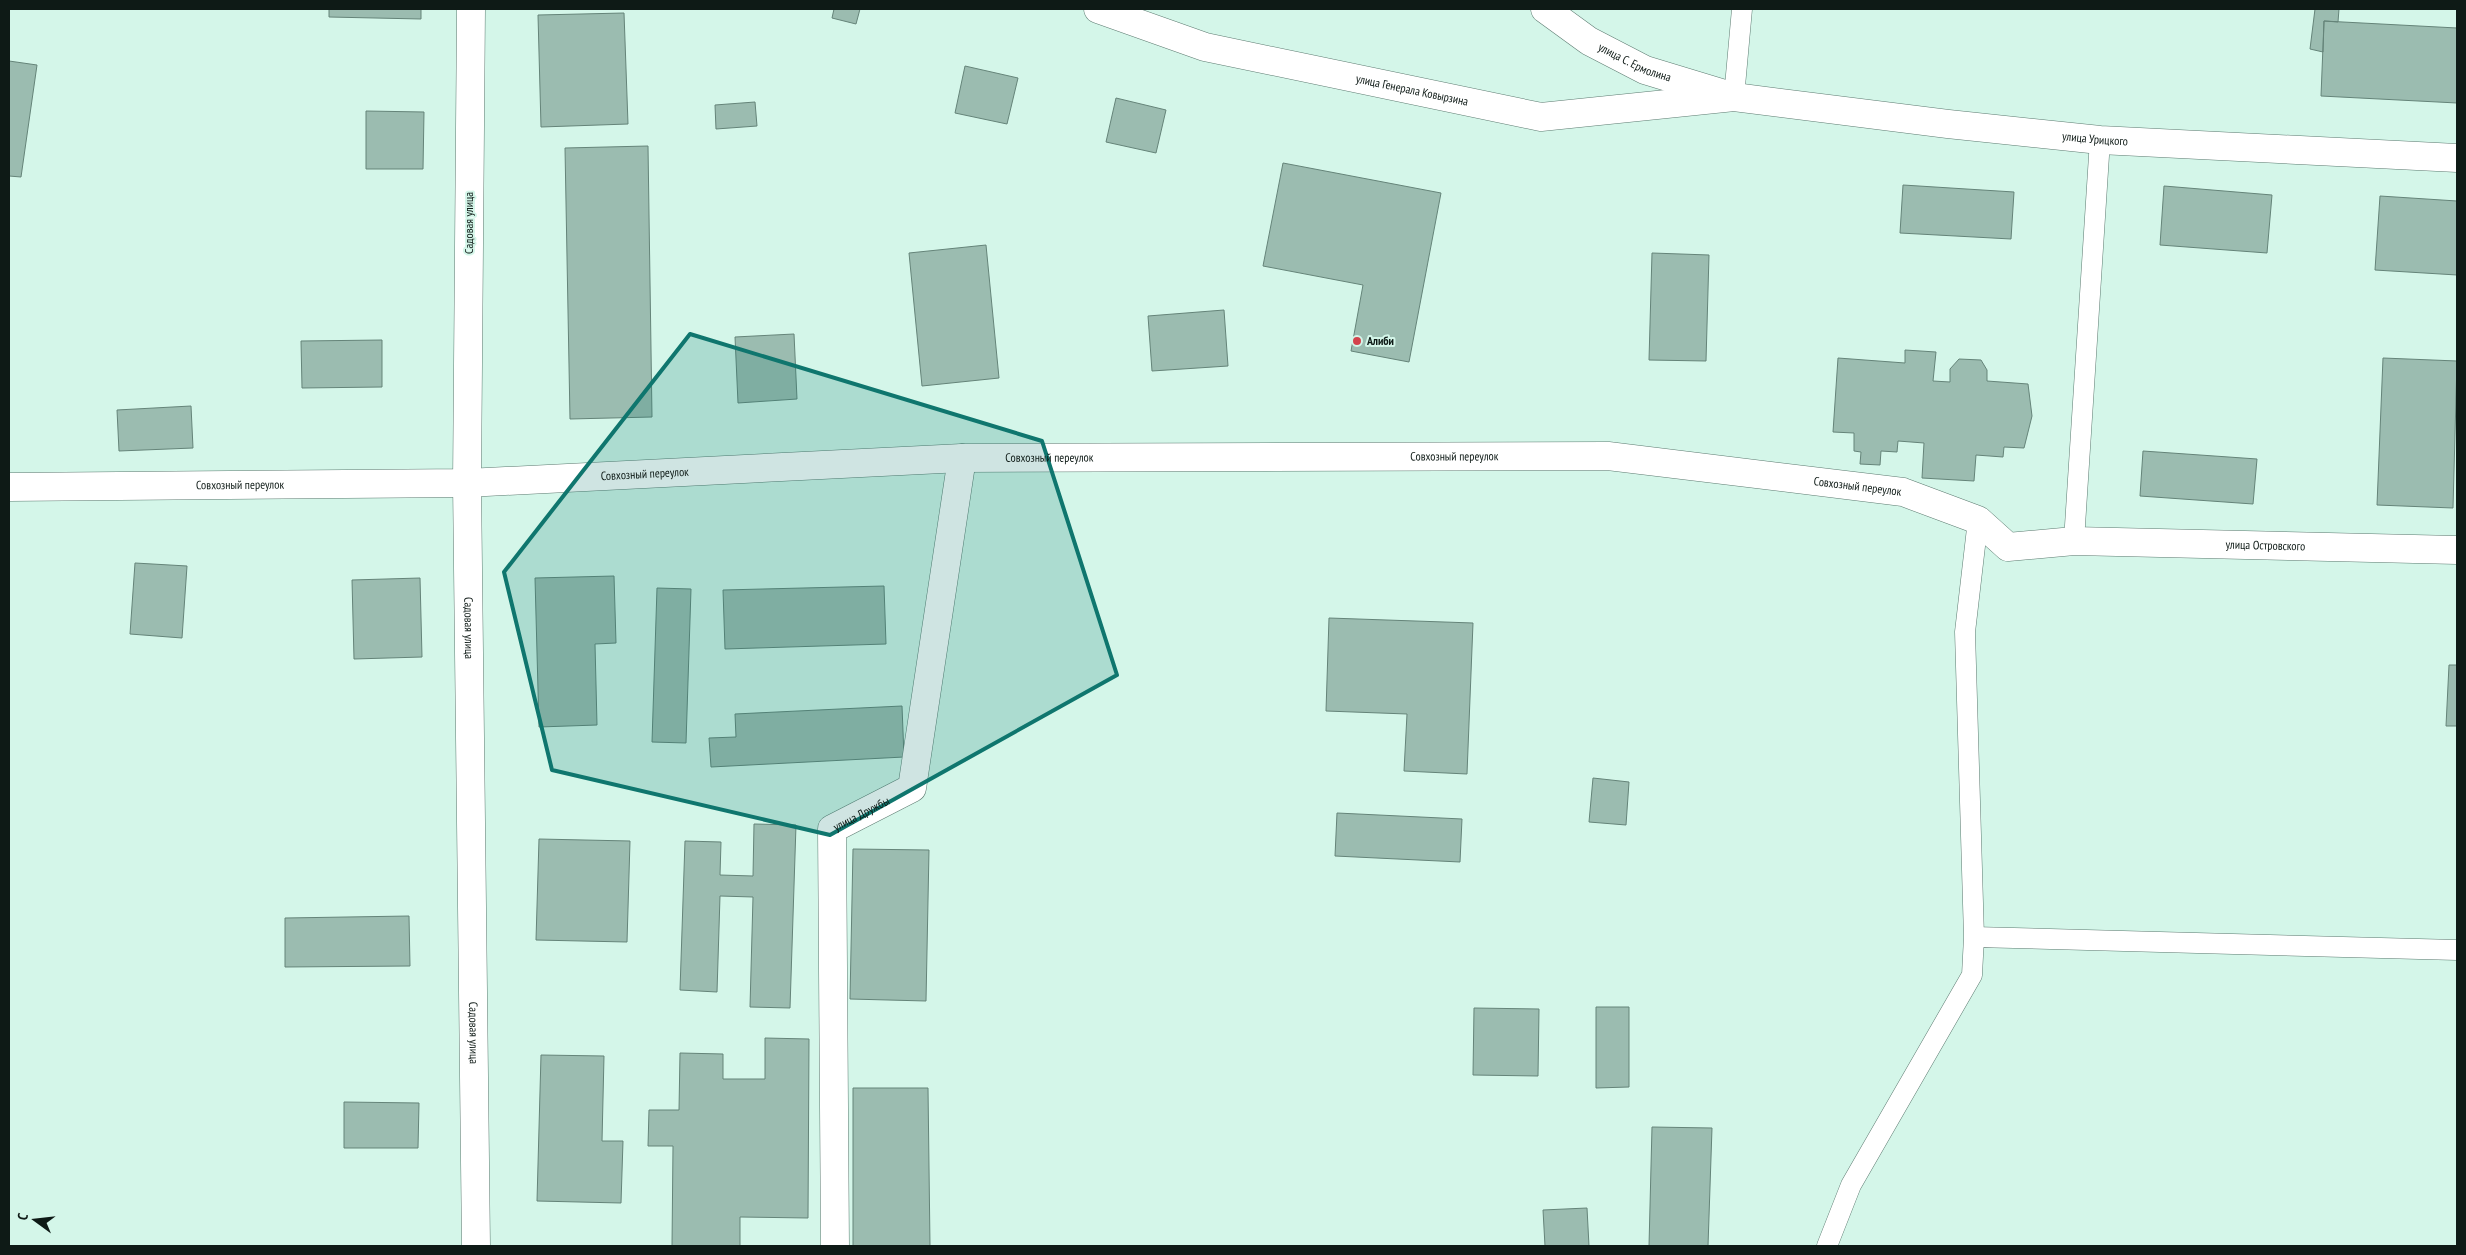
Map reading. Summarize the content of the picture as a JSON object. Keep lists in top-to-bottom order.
{
  "streets": {
    "street": [
      "улица С. Ермолина",
      "улица Генерала Ковырзина",
      "улица Урицкого",
      "Садовая улица",
      "Совхозный переулок",
      "улица Островского",
      "улица Дружбы"
    ]
  },
  "crossings": [
    ["улица С. Ермолина", "улица Генерала Ковырзина"],
    ["улица С. Ермолина", "улица Урицкого"],
    ["улица Генерала Ковырзина", "улица Урицкого"],
    ["Садовая улица", "Совхозный переулок"],
    ["Совхозный переулок", "улица Островского"],
    ["Совхозный переулок", "улица Дружбы"]
  ],
  "places": ["Алиби"],
  "north": "left"
}
